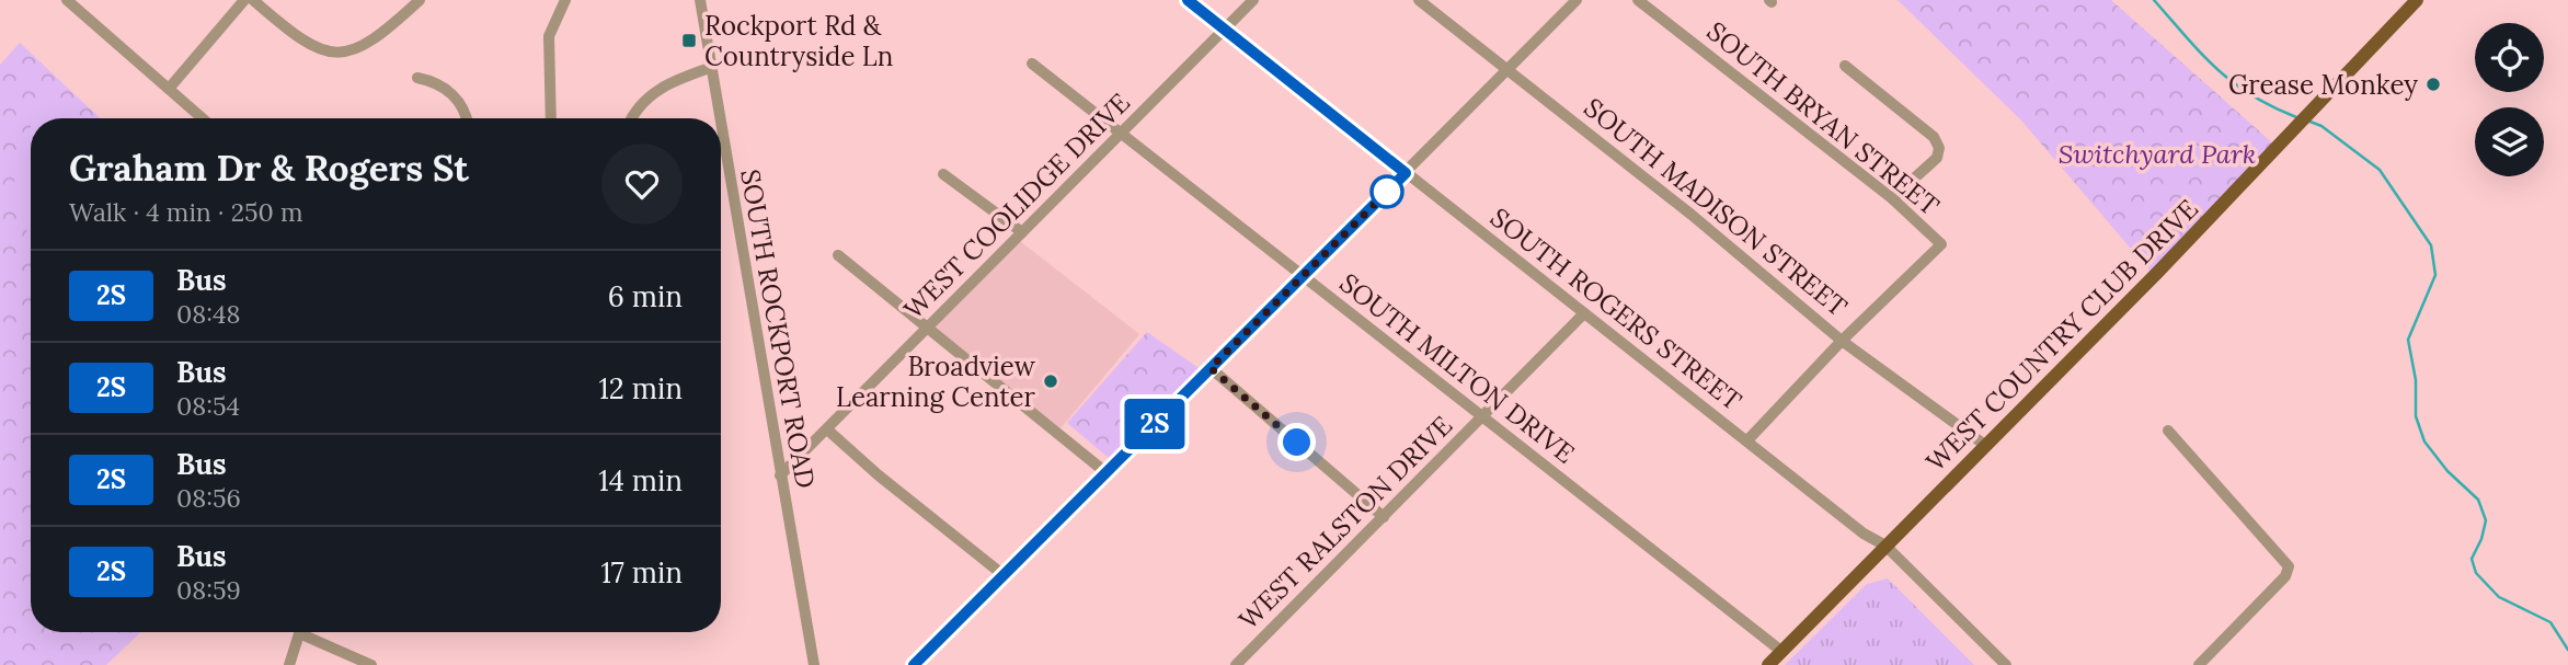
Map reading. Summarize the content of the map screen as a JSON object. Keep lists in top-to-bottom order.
{
  "streets": {
    "main road": ["WEST COUNTRY CLUB DRIVE"],
    "street": [
      "SOUTH BRYAN STREET",
      "WEST COOLIDGE DRIVE",
      "SOUTH MADISON STREET",
      "SOUTH ROGERS STREET",
      "SOUTH ROCKPORT ROAD",
      "SOUTH MILTON DRIVE",
      "WEST RALSTON DRIVE"
    ]
  },
  "crossings": [
    ["SOUTH BRYAN STREET", "SOUTH MADISON STREET"],
    ["WEST COOLIDGE DRIVE", "SOUTH ROGERS STREET"],
    ["WEST COOLIDGE DRIVE", "SOUTH ROCKPORT ROAD"],
    ["WEST COOLIDGE DRIVE", "SOUTH MILTON DRIVE"],
    ["SOUTH MADISON STREET", "WEST COUNTRY CLUB DRIVE"],
    ["SOUTH ROGERS STREET", "WEST COUNTRY CLUB DRIVE"],
    ["SOUTH ROGERS STREET", "WEST RALSTON DRIVE"],
    ["WEST COUNTRY CLUB DRIVE", "SOUTH MILTON DRIVE"],
    ["SOUTH MILTON DRIVE", "WEST RALSTON DRIVE"]
  ],
  "parks": ["Switchyard Park"],
  "places": {
    "transit": ["Rockport Rd & Countryside Ln"],
    "other": ["Grease Monkey", "Broadview Learning Center"]
  },
  "lines": ["bus line 2S"],
  "page": {
    "on_map": "2S",
    "heading": ["Graham Dr & Rogers St", "Walk · 4 min · 250 m"],
    "list": [
      {
        "mark": "2S",
        "name": "Bus",
        "note": "08:48",
        "value": "6 min"
      },
      {
        "mark": "2S",
        "name": "Bus",
        "note": "08:54",
        "value": "12 min"
      },
      {
        "mark": "2S",
        "name": "Bus",
        "note": "08:56",
        "value": "14 min"
      },
      {
        "mark": "2S",
        "name": "Bus",
        "note": "08:59",
        "value": "17 min"
      }
    ]
  }
}
